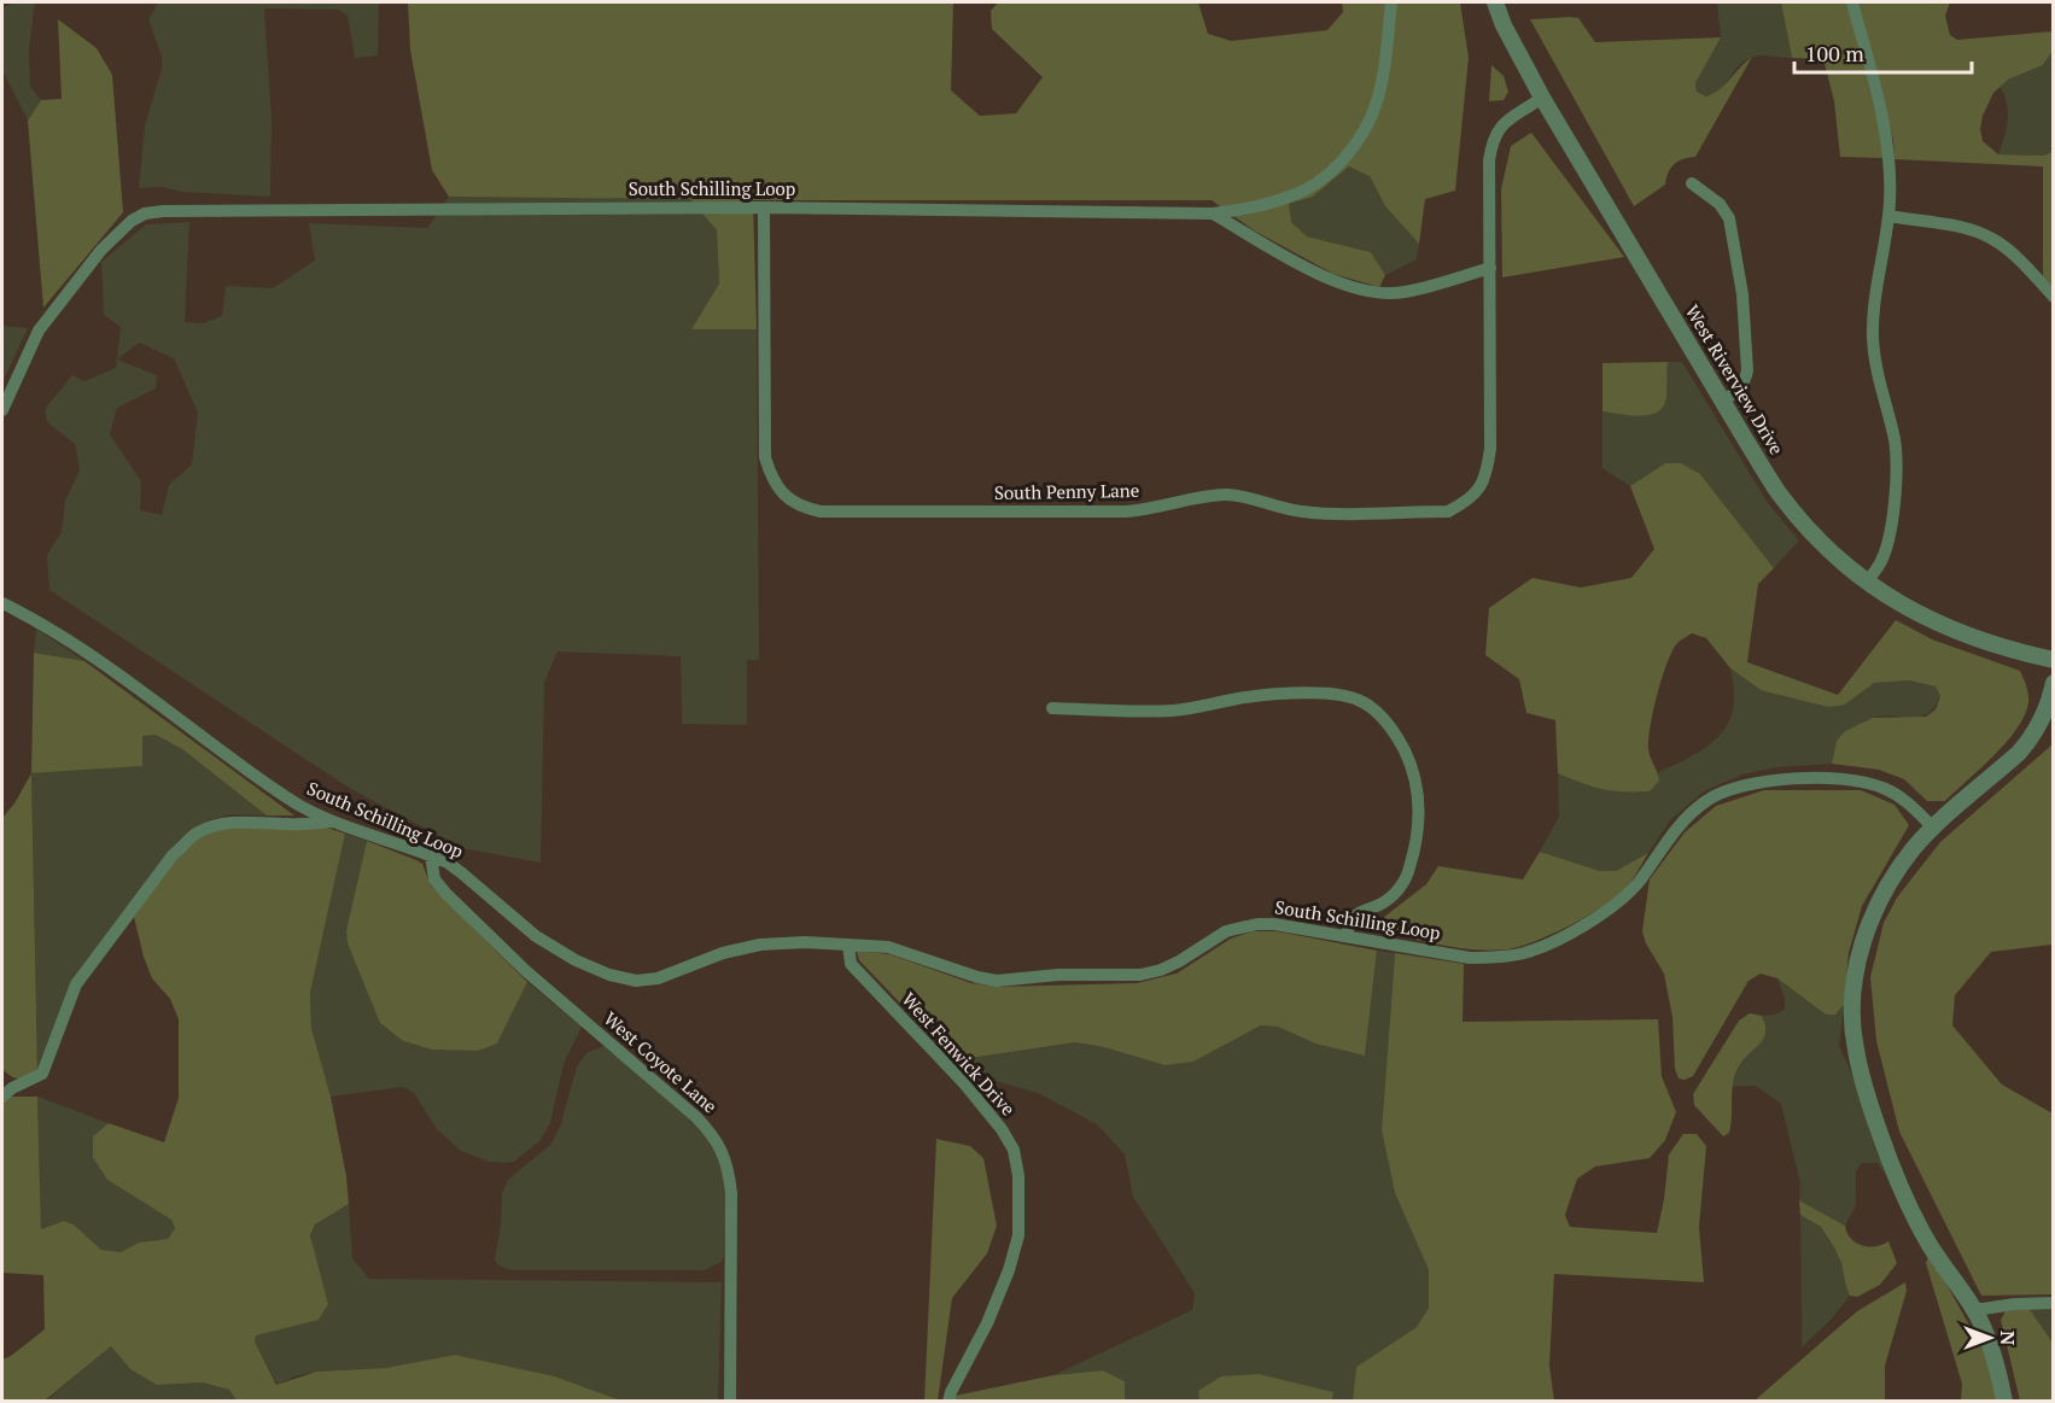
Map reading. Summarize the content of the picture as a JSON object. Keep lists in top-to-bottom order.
{
  "streets": {
    "street": [
      "South Schilling Loop",
      "West Riverview Drive",
      "South Penny Lane",
      "West Fenwick Drive",
      "West Coyote Lane"
    ]
  },
  "crossings": [
    ["South Schilling Loop", "South Penny Lane"],
    ["South Schilling Loop", "West Fenwick Drive"],
    ["South Schilling Loop", "West Coyote Lane"],
    ["West Riverview Drive", "South Penny Lane"]
  ],
  "scale_bar": "100 m",
  "north": "right"
}
